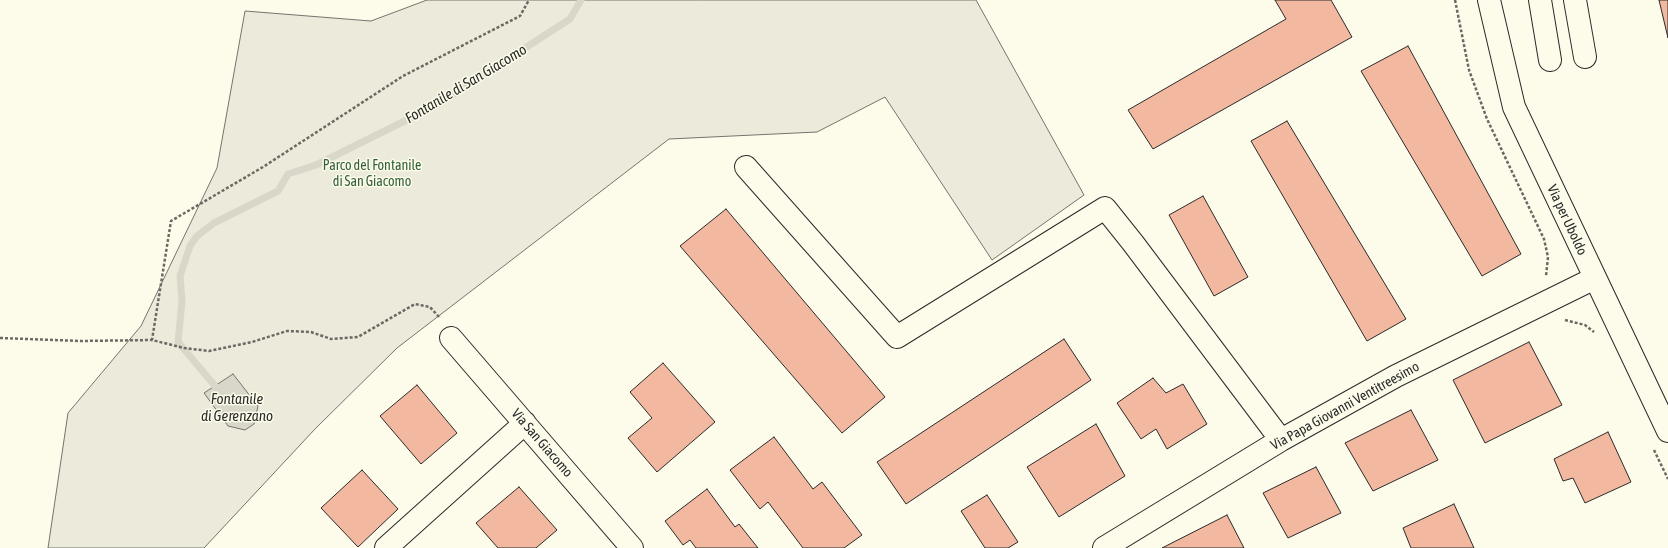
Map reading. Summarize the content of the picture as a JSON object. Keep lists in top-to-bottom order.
{
  "streets": {
    "street": ["Via per Uboldo", "Via Papa Giovanni Ventitreesimo", "Via San Giacomo"]
  },
  "crossings": [
    ["Via per Uboldo", "Via Papa Giovanni Ventitreesimo"]
  ],
  "water": ["Fontanile di San Giacomo", "Fontanile di Gerenzano"],
  "parks": ["Parco del Fontanile di San Giacomo"]
}
